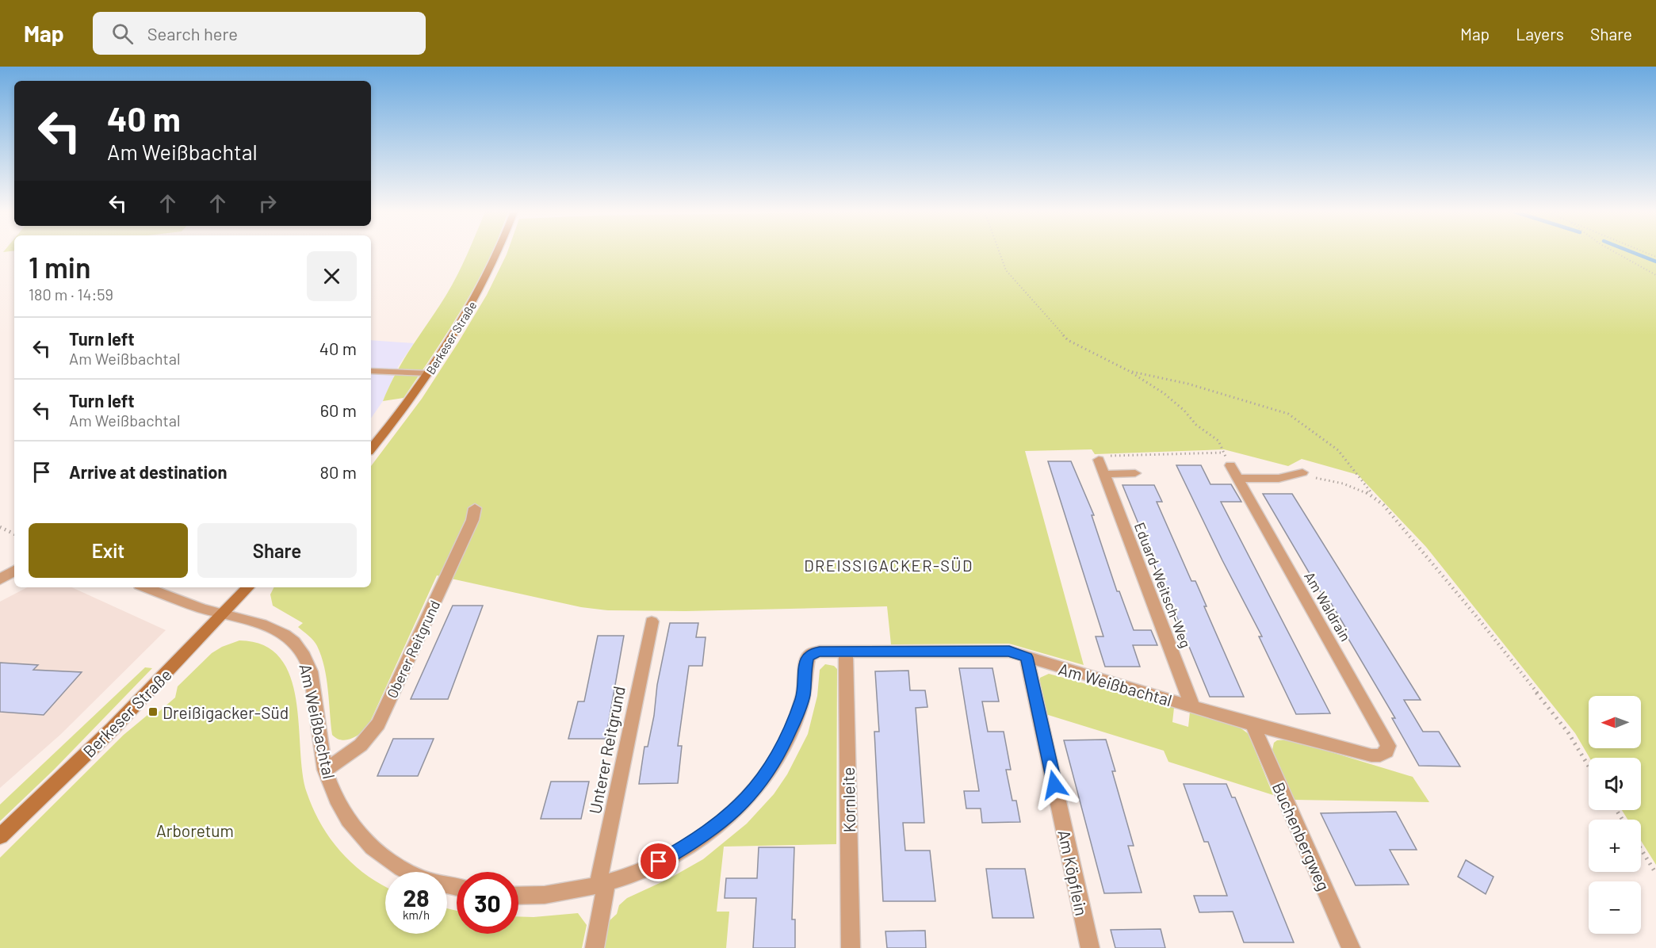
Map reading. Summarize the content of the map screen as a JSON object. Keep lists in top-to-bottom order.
{
  "streets": {
    "main road": ["Berkeser Straße"],
    "street": [
      "Eduard-Weitsch-Weg",
      "Am Waldrain",
      "Oberer Reitgrund",
      "Am Weißbachtal",
      "Unterer Reitgrund",
      "Kornleite",
      "Buchenbergweg",
      "Am Köpflein"
    ]
  },
  "crossings": [
    ["Berkeser Straße", "Am Weißbachtal"],
    ["Eduard-Weitsch-Weg", "Am Weißbachtal"],
    ["Am Waldrain", "Am Weißbachtal"],
    ["Oberer Reitgrund", "Am Weißbachtal"],
    ["Am Weißbachtal", "Unterer Reitgrund"],
    ["Am Weißbachtal", "Kornleite"],
    ["Am Weißbachtal", "Buchenbergweg"],
    ["Am Weißbachtal", "Am Köpflein"]
  ],
  "districts": ["DREISSIGACKER-SÜD"],
  "parks": ["Arboretum"],
  "places": {
    "transit": ["Dreißigacker-Süd"]
  },
  "north": "left",
  "page": {
    "header": "Map",
    "search": "Search here",
    "nav": ["Map", "Layers", "Share"],
    "turn": ["40 m", "Am Weißbachtal"],
    "heading": ["1 min", "180 m · 14:59"],
    "list": [
      {
        "name": "Turn left",
        "note": "Am Weißbachtal",
        "value": "40 m"
      },
      {
        "name": "Turn left",
        "note": "Am Weißbachtal",
        "value": "60 m"
      },
      {
        "name": "Arrive at destination",
        "value": "80 m"
      }
    ],
    "buttons": ["Exit", "Share"],
    "map_buttons": ["+", "−"],
    "speed": "28 km/h",
    "limit": "30"
  }
}
